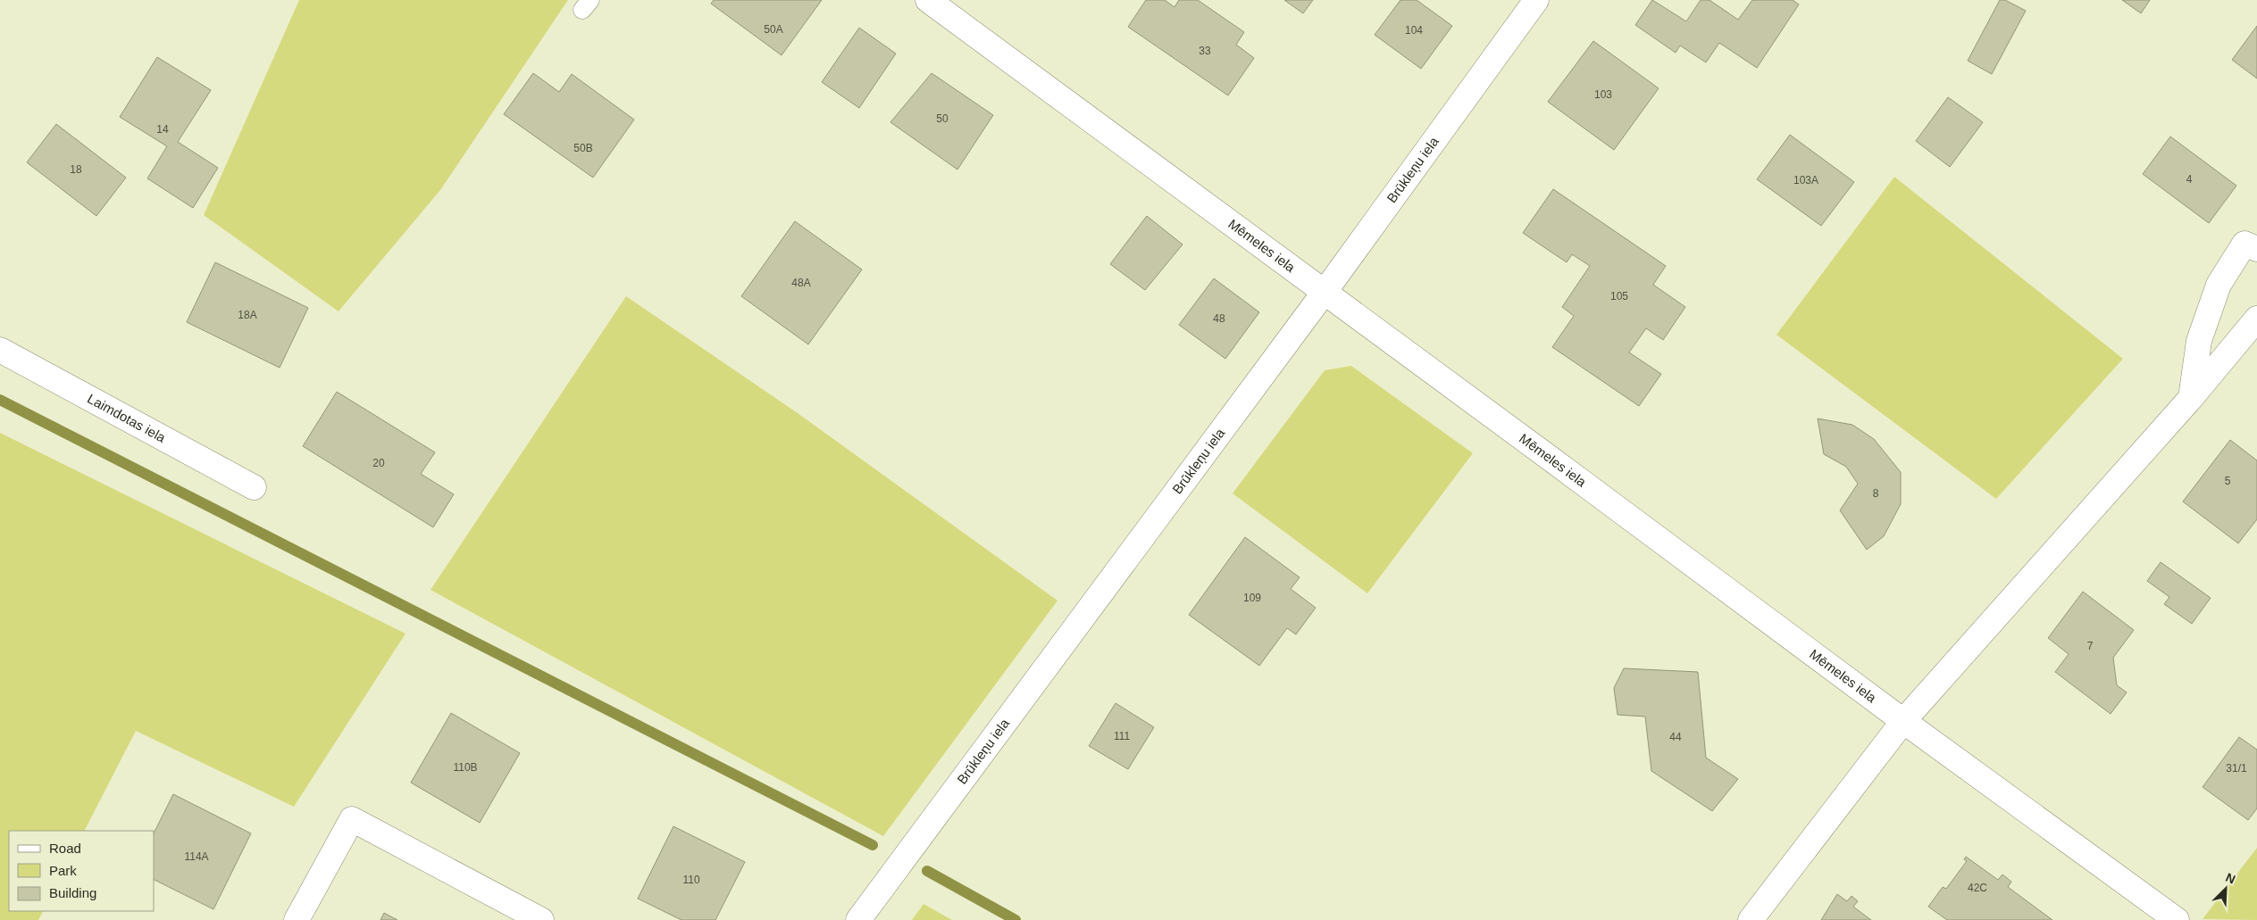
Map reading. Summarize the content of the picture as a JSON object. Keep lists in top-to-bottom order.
{
  "streets": {
    "street": ["Brūkleņu iela", "Mēmeles iela", "Laimdotas iela"]
  },
  "crossings": [
    ["Brūkleņu iela", "Mēmeles iela"]
  ],
  "house_numbers": [
    "50A",
    "104",
    "33",
    "103",
    "50",
    "14",
    "50B",
    "18",
    "4",
    "103A",
    "48A",
    "105",
    "18A",
    "48",
    "20",
    "5",
    "8",
    "109",
    "7",
    "111",
    "44",
    "110B",
    "31/1",
    "114A",
    "110",
    "42C"
  ],
  "legend": ["Road", "Park", "Building"],
  "north": "top right"
}
